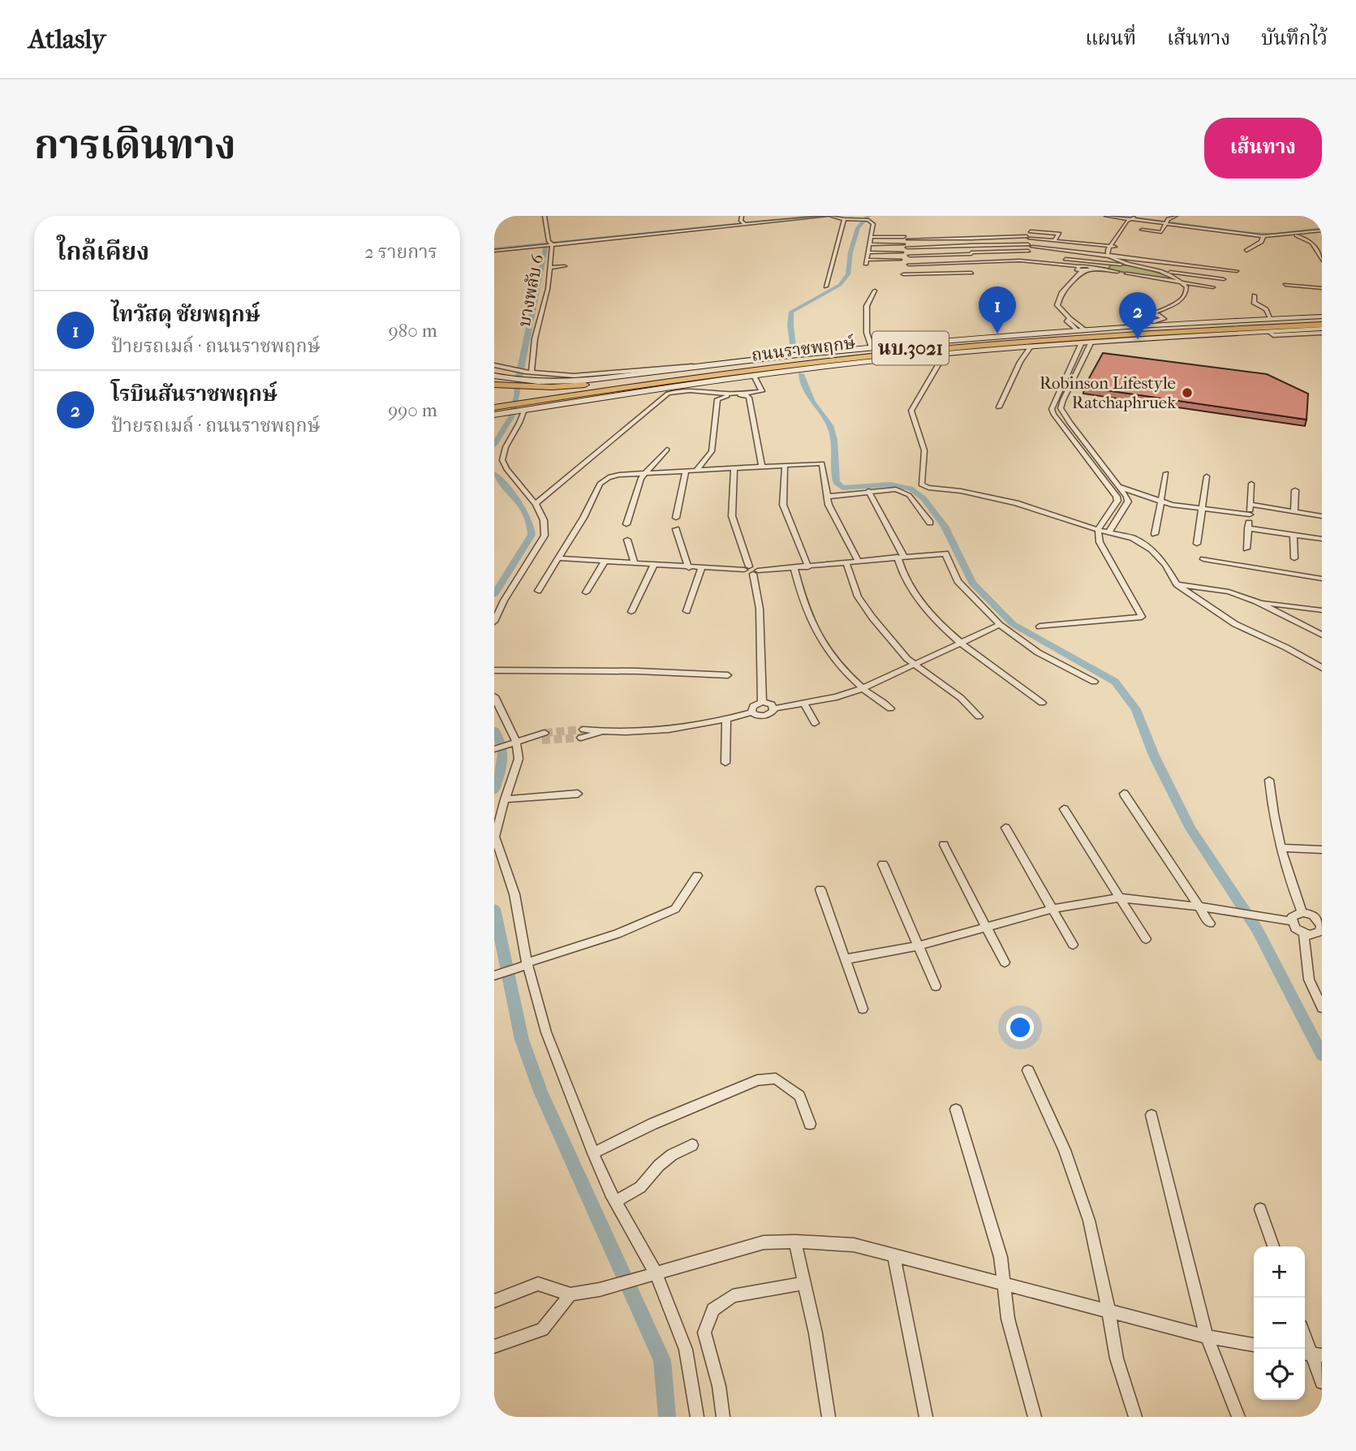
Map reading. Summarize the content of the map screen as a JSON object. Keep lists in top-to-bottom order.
{
  "streets": {
    "main road": ["นบ.3021", "ถนนราชพฤกษ์"],
    "street": ["บางพลับ 6"]
  },
  "crossings": [
    ["นบ.3021", "ถนนราชพฤกษ์"]
  ],
  "places": ["Robinson Lifestyle Ratchaphruek"],
  "page": {
    "header": "Atlasly",
    "nav": ["แผนที่", "เส้นทาง", "บันทึกไว้"],
    "title": "การเดินทาง",
    "buttons": "เส้นทาง",
    "heading": ["ใกล้เคียง", "2 รายการ"],
    "pins": ["1", "2"],
    "list": [
      {
        "mark": "1",
        "name": "ไทวัสดุ ชัยพฤกษ์",
        "note": "ป้ายรถเมล์ · ถนนราชพฤกษ์",
        "value": "980 m"
      },
      {
        "mark": "2",
        "name": "โรบินสันราชพฤกษ์",
        "note": "ป้ายรถเมล์ · ถนนราชพฤกษ์",
        "value": "990 m"
      }
    ],
    "map_buttons": ["+", "−"]
  }
}
